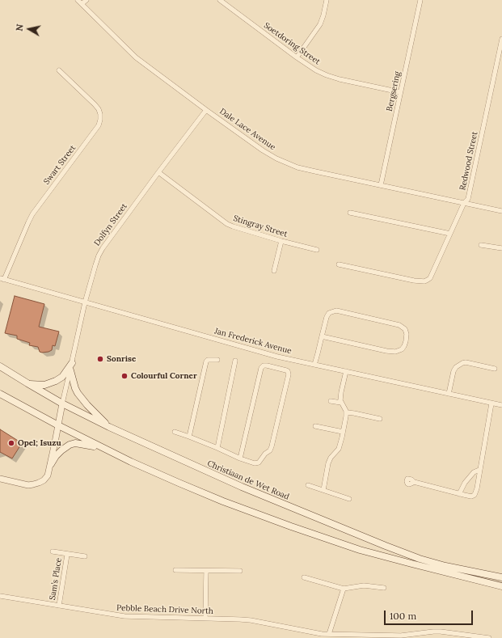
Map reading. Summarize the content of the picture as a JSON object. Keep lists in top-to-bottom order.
{
  "streets": {
    "main road": ["Christiaan de Wet Road"],
    "street": [
      "Soetdoring Street",
      "Bergsering",
      "Dale Lace Avenue",
      "Redwood Street",
      "Swart Street",
      "Dolfyn Street",
      "Stingray Street",
      "Jan Frederick Avenue",
      "Sam’s Place",
      "Pebble Beach Drive North"
    ]
  },
  "crossings": [
    ["Soetdoring Street", "Bergsering"],
    ["Bergsering", "Dale Lace Avenue"],
    ["Dale Lace Avenue", "Redwood Street"],
    ["Dale Lace Avenue", "Dolfyn Street"],
    ["Swart Street", "Jan Frederick Avenue"],
    ["Dolfyn Street", "Stingray Street"],
    ["Dolfyn Street", "Jan Frederick Avenue"],
    ["Dolfyn Street", "Christiaan de Wet Road"],
    ["Sam’s Place", "Pebble Beach Drive North"]
  ],
  "places": ["Sonrise", "Colourful Corner", "Opel; Isuzu"],
  "scale_bar": "100 m",
  "north": "left"
}
